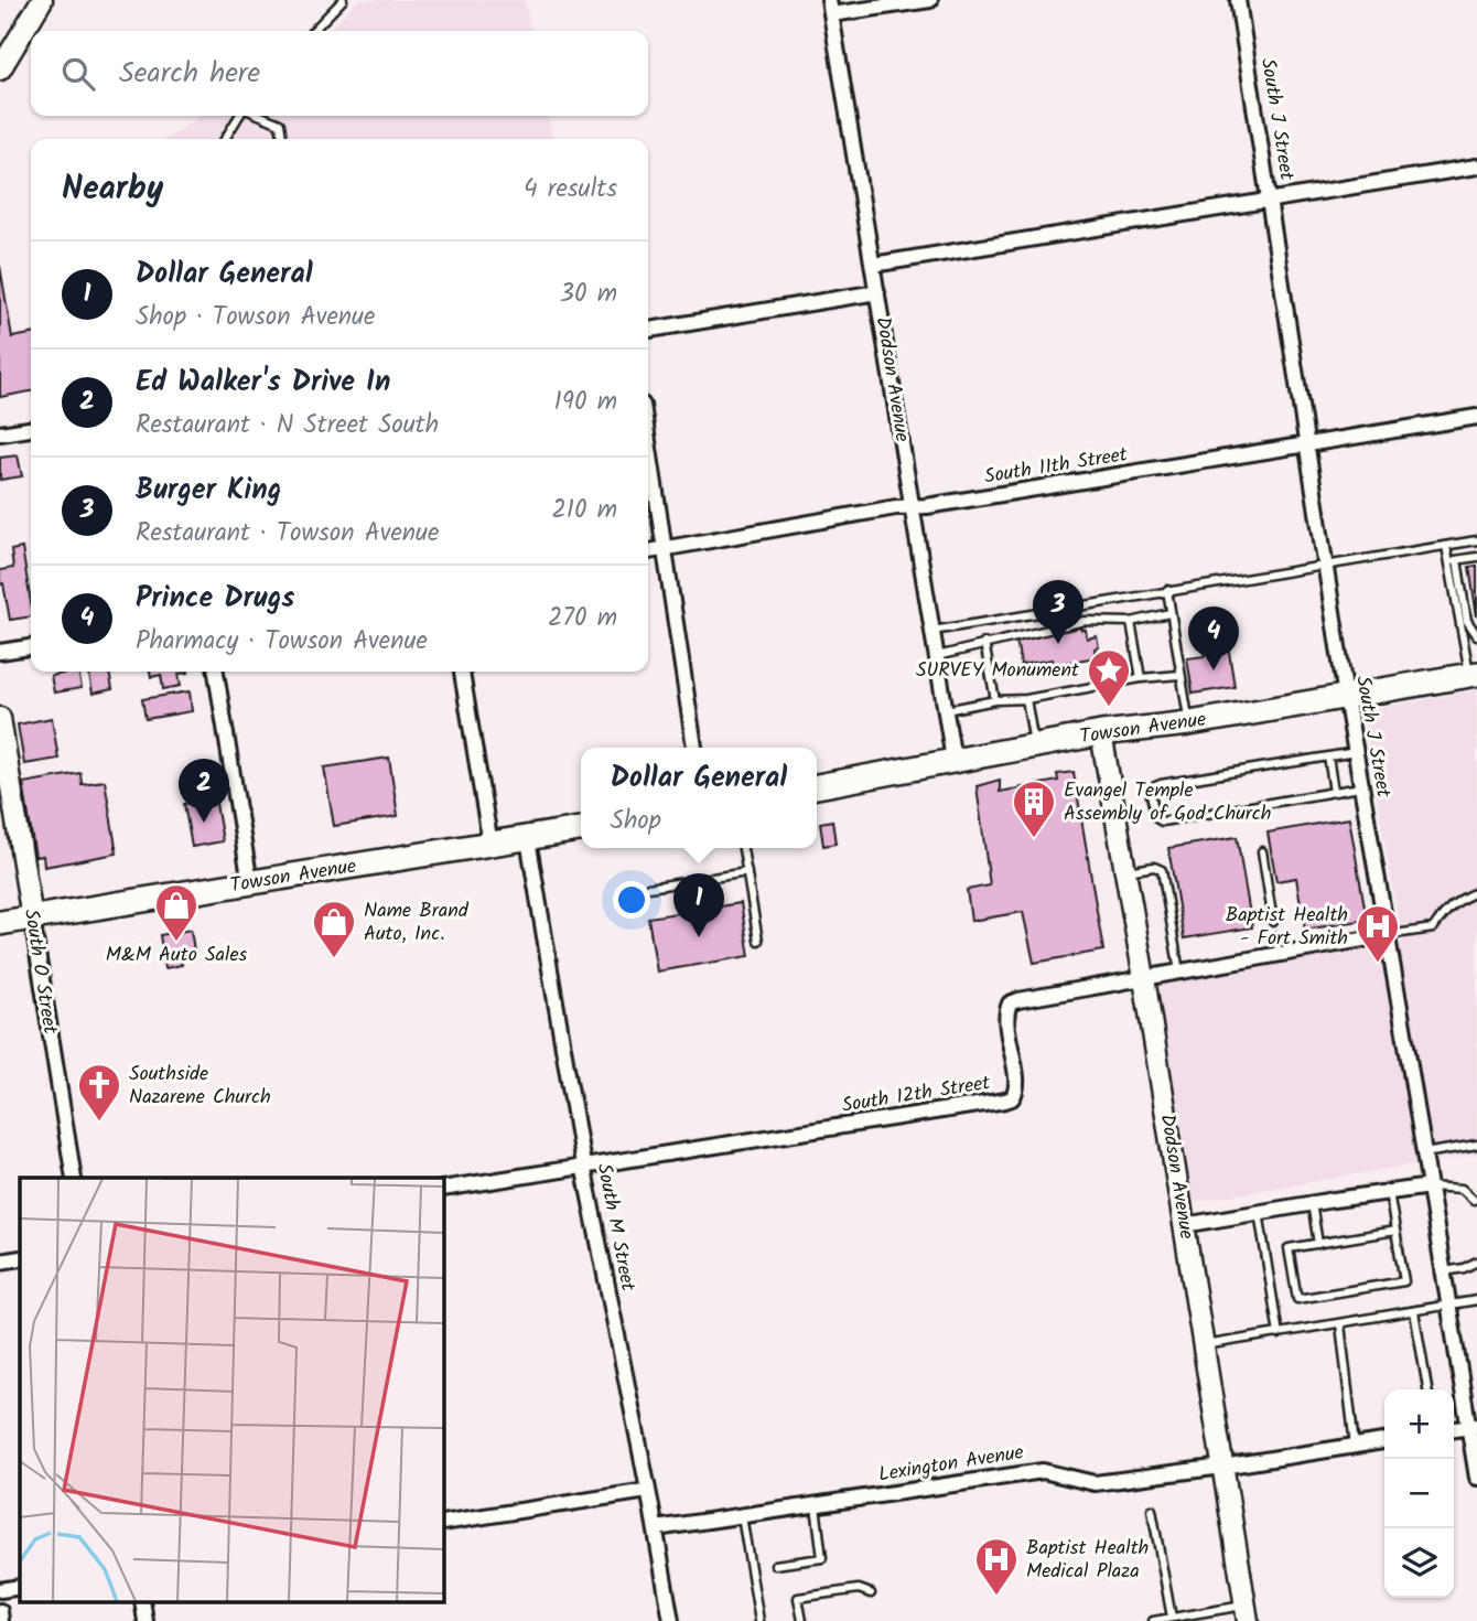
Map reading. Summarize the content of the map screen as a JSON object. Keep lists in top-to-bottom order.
{
  "streets": {
    "main road": ["Towson Avenue"],
    "street": [
      "South J Street",
      "Dodson Avenue",
      "South 11th Street",
      "South O Street",
      "South 12th Street",
      "South M Street",
      "Lexington Avenue"
    ]
  },
  "crossings": [
    ["South J Street", "South 11th Street"],
    ["South J Street", "Towson Avenue"],
    ["South J Street", "South 12th Street"],
    ["Dodson Avenue", "South 11th Street"],
    ["Dodson Avenue", "Towson Avenue"],
    ["Dodson Avenue", "South 12th Street"],
    ["Dodson Avenue", "Lexington Avenue"],
    ["Towson Avenue", "South O Street"],
    ["Towson Avenue", "South M Street"],
    ["South 12th Street", "South M Street"],
    ["South M Street", "Lexington Avenue"]
  ],
  "places": {
    "place": ["SURVEY Monument"],
    "building": ["Evangel Temple Assembly of God Church"],
    "shop": ["M&M Auto Sales", "Name Brand Auto, Inc."],
    "hospital": ["Baptist Health - Fort Smith", "Baptist Health Medical Plaza"],
    "church": ["Southside Nazarene Church"]
  },
  "page": {
    "search": "Search here",
    "heading": ["Nearby", "4 results"],
    "list": [
      {
        "mark": "1",
        "name": "Dollar General",
        "note": "Shop · Towson Avenue",
        "value": "30 m"
      },
      {
        "mark": "2",
        "name": "Ed Walker's Drive In",
        "note": "Restaurant · N Street South",
        "value": "190 m"
      },
      {
        "mark": "3",
        "name": "Burger King",
        "note": "Restaurant · Towson Avenue",
        "value": "210 m"
      },
      {
        "mark": "4",
        "name": "Prince Drugs",
        "note": "Pharmacy · Towson Avenue",
        "value": "270 m"
      }
    ],
    "pins": [
      "3",
      "4",
      "2",
      "1"
    ],
    "popup": ["Dollar General", "Shop"],
    "map_buttons": ["+", "−"]
  }
}
